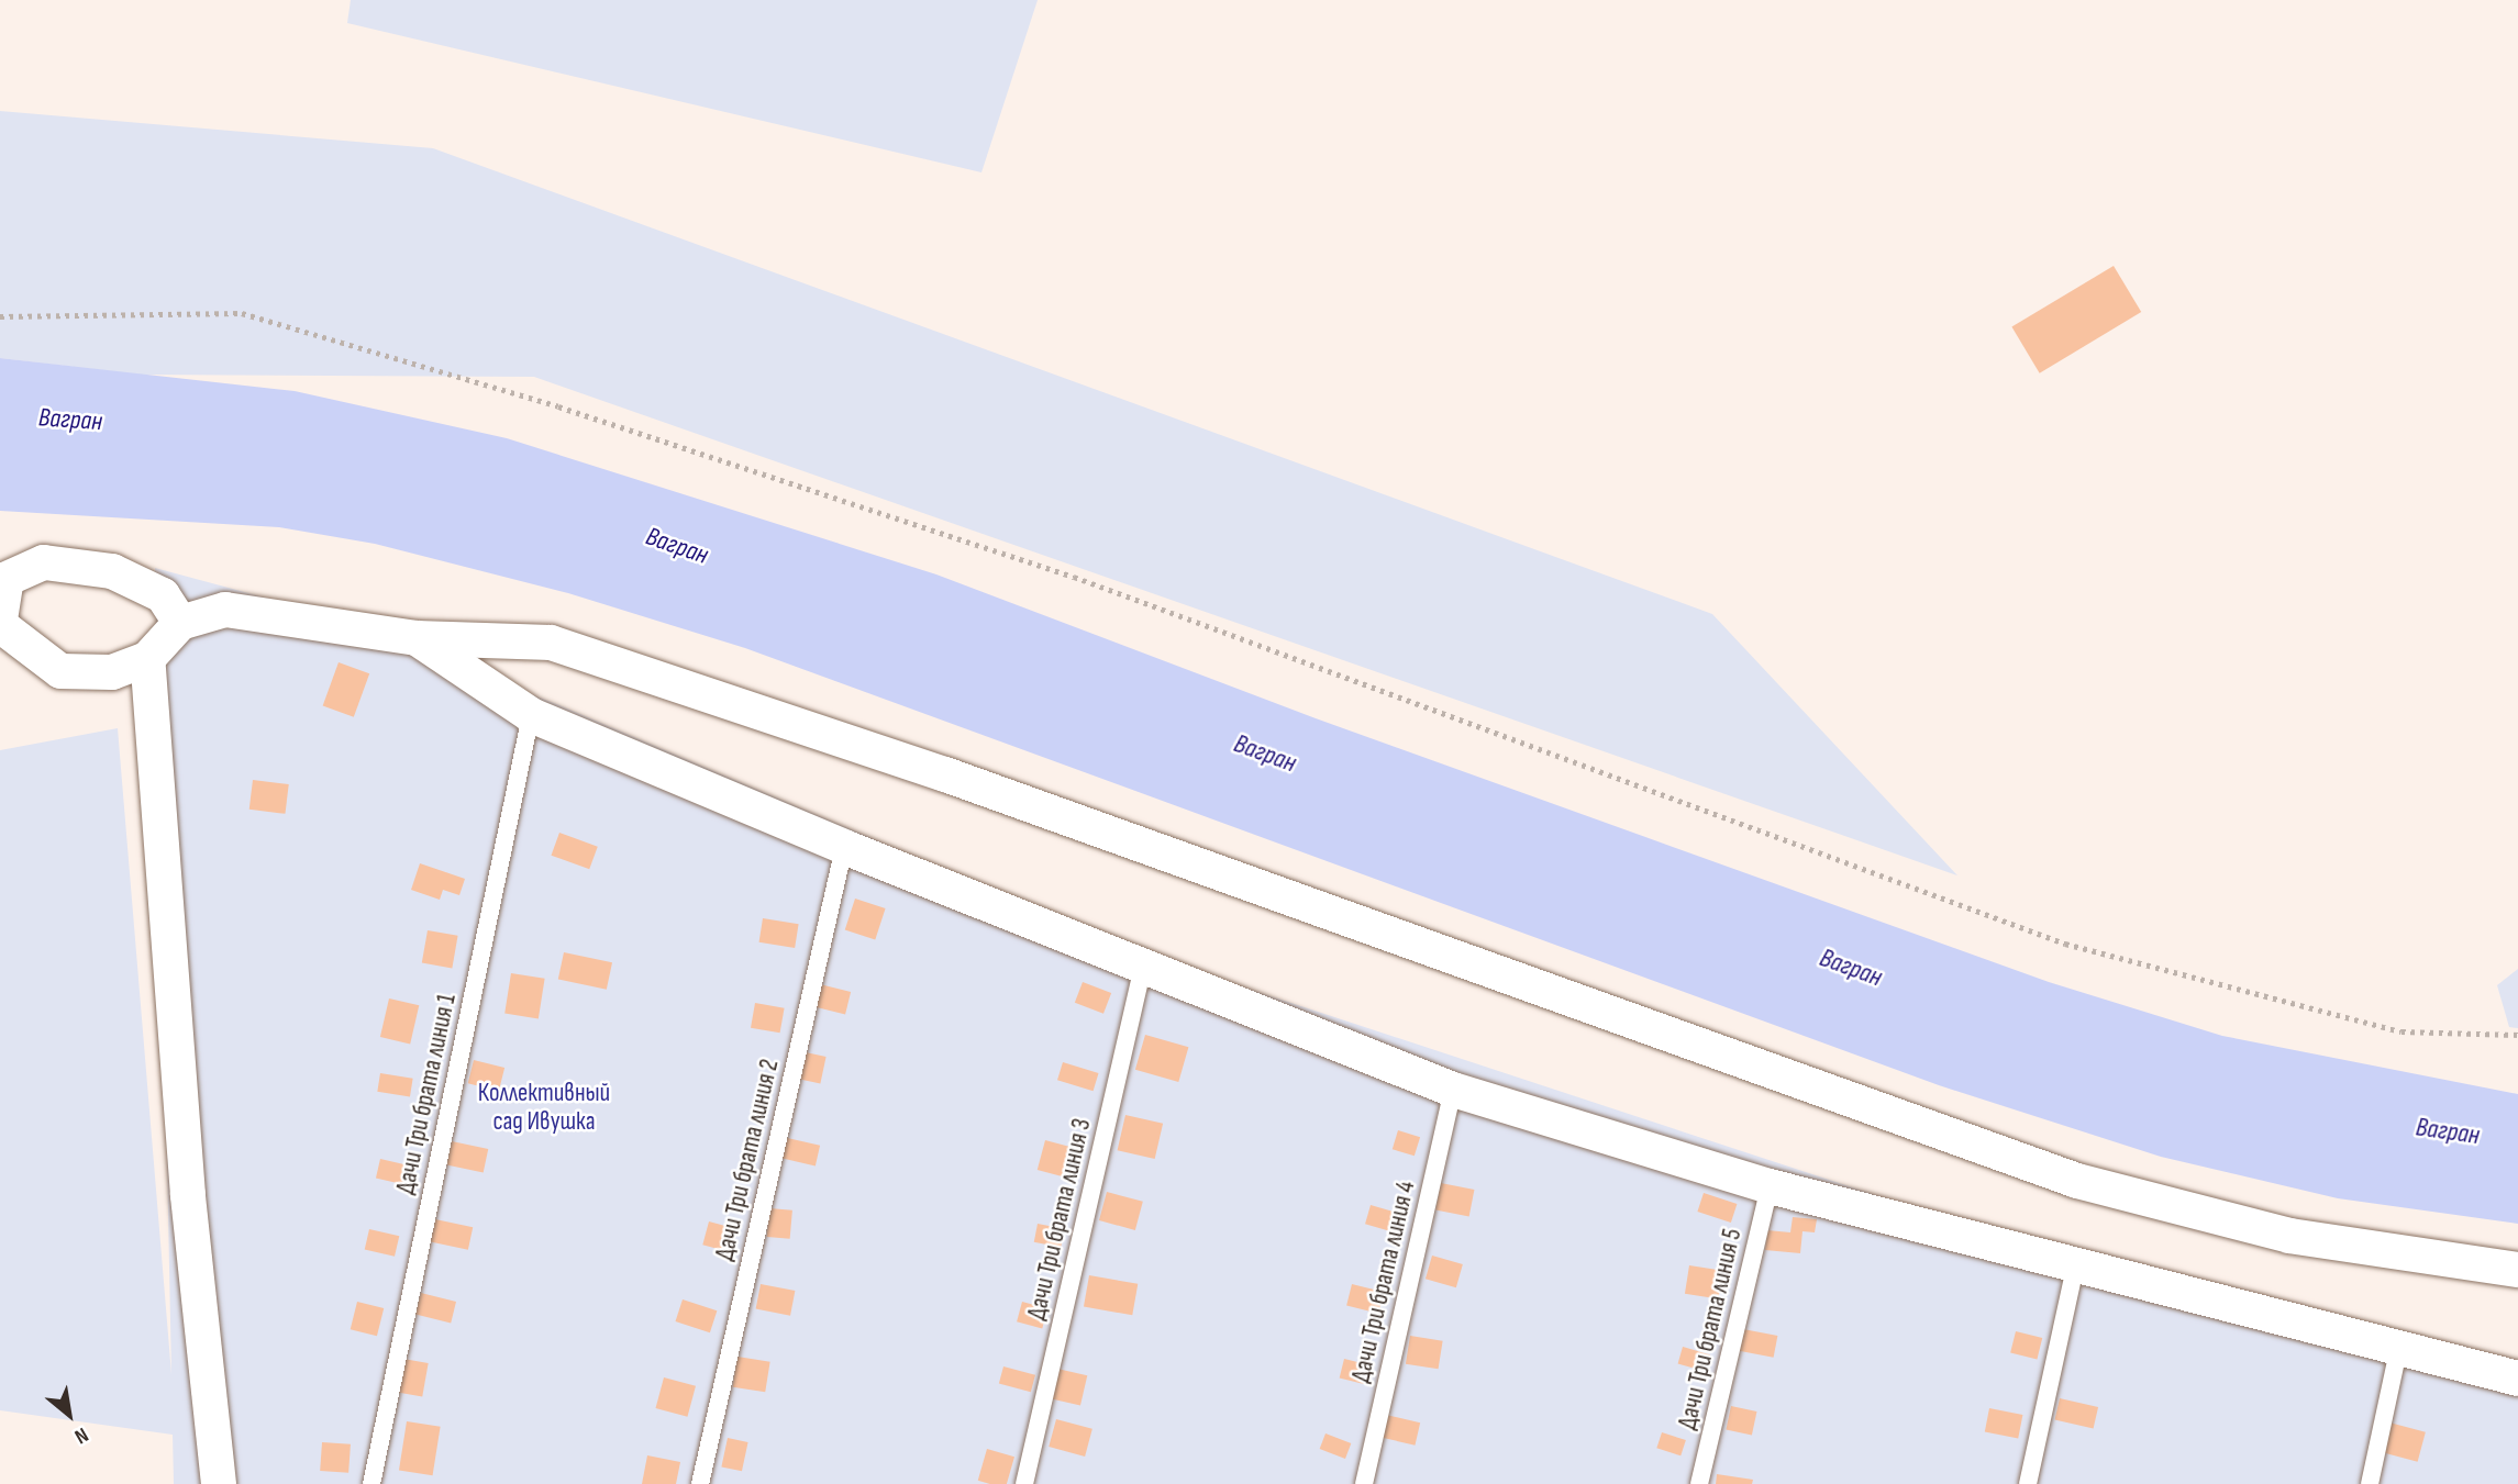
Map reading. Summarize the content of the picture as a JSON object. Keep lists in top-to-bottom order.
{
  "streets": {
    "lane": [
      "Дачи Три брата линия 1",
      "Дачи Три брата линия 2",
      "Дачи Три брата линия 3",
      "Дачи Три брата линия 4",
      "Дачи Три брата линия 5"
    ]
  },
  "water": ["Вагран"],
  "parks": ["Коллективный сад Ивушка"],
  "north": "bottom right"
}
